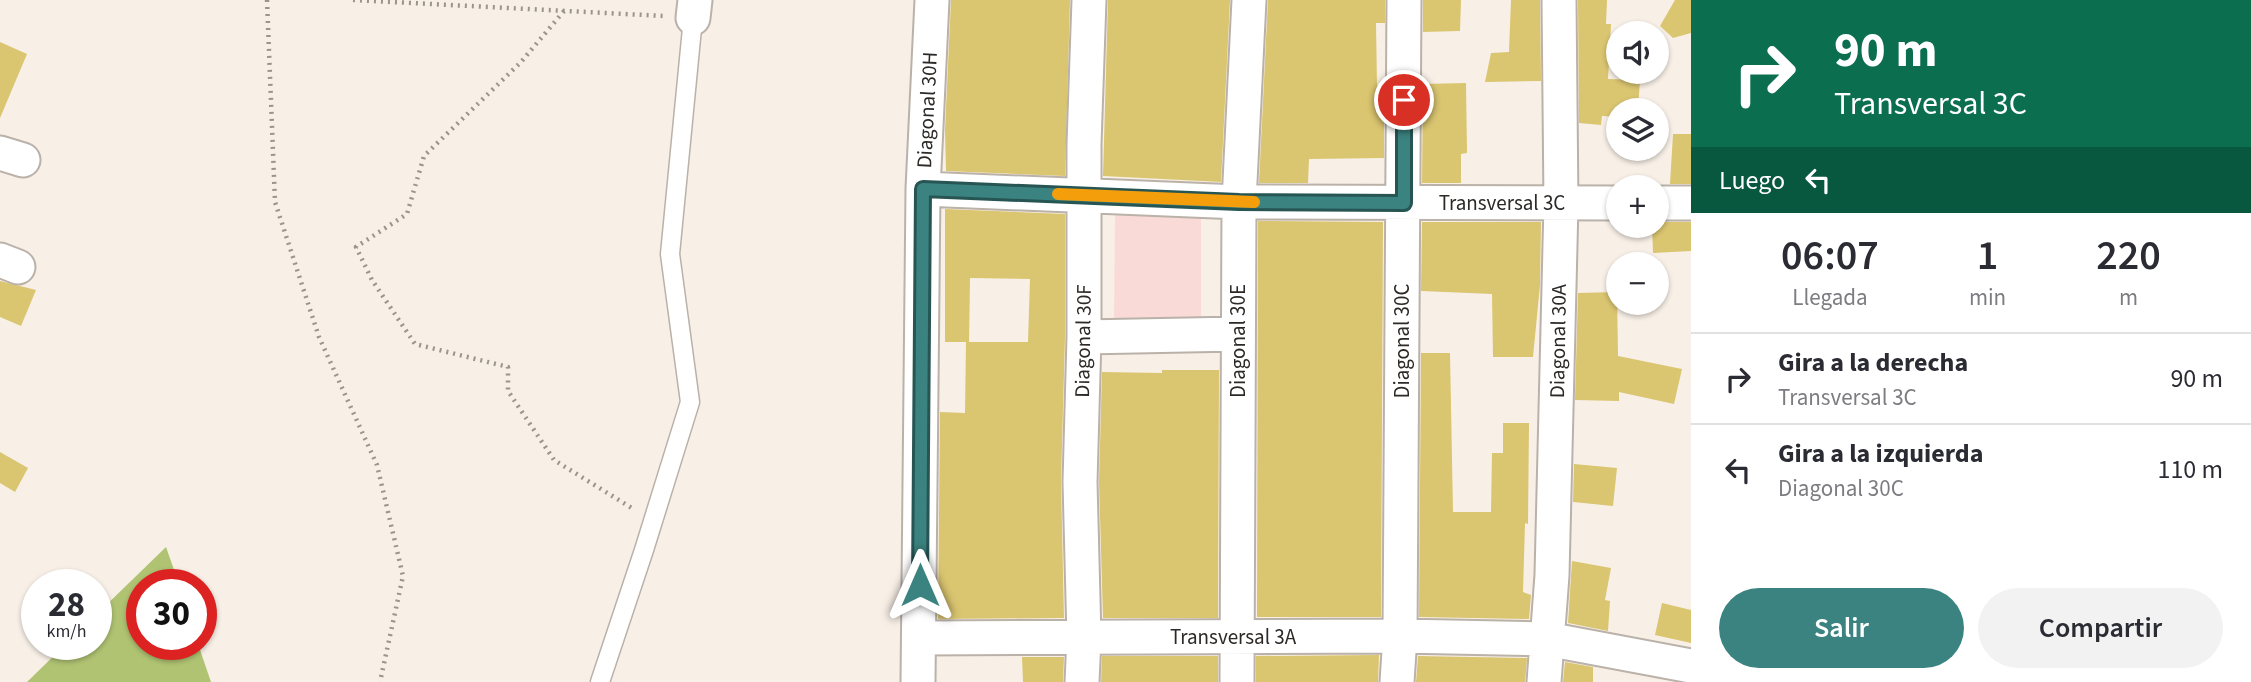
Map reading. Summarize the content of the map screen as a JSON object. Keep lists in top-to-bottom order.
{
  "streets": {
    "street": [
      "Diagonal 30H",
      "Transversal 3C",
      "Diagonal 30F",
      "Diagonal 30E",
      "Diagonal 30C",
      "Diagonal 30A",
      "Transversal 3A"
    ]
  },
  "crossings": [
    ["Diagonal 30H", "Transversal 3C"],
    ["Diagonal 30H", "Transversal 3A"],
    ["Transversal 3C", "Diagonal 30F"],
    ["Transversal 3C", "Diagonal 30E"],
    ["Transversal 3C", "Diagonal 30C"],
    ["Transversal 3C", "Diagonal 30A"],
    ["Diagonal 30F", "Transversal 3A"],
    ["Diagonal 30E", "Transversal 3A"],
    ["Diagonal 30C", "Transversal 3A"],
    ["Diagonal 30A", "Transversal 3A"]
  ],
  "page": {
    "turn": ["90 m", "Transversal 3C"],
    "map_buttons": ["+", "−"],
    "then": "Luego",
    "eta": [
      "06:07",
      "Llegada",
      "1",
      "min",
      "220",
      "m"
    ],
    "list": [
      {
        "name": "Gira a la derecha",
        "note": "Transversal 3C",
        "value": "90 m"
      },
      {
        "name": "Gira a la izquierda",
        "note": "Diagonal 30C",
        "value": "110 m"
      }
    ],
    "speed": "28 km/h",
    "limit": "30",
    "buttons": ["Salir", "Compartir"]
  }
}
